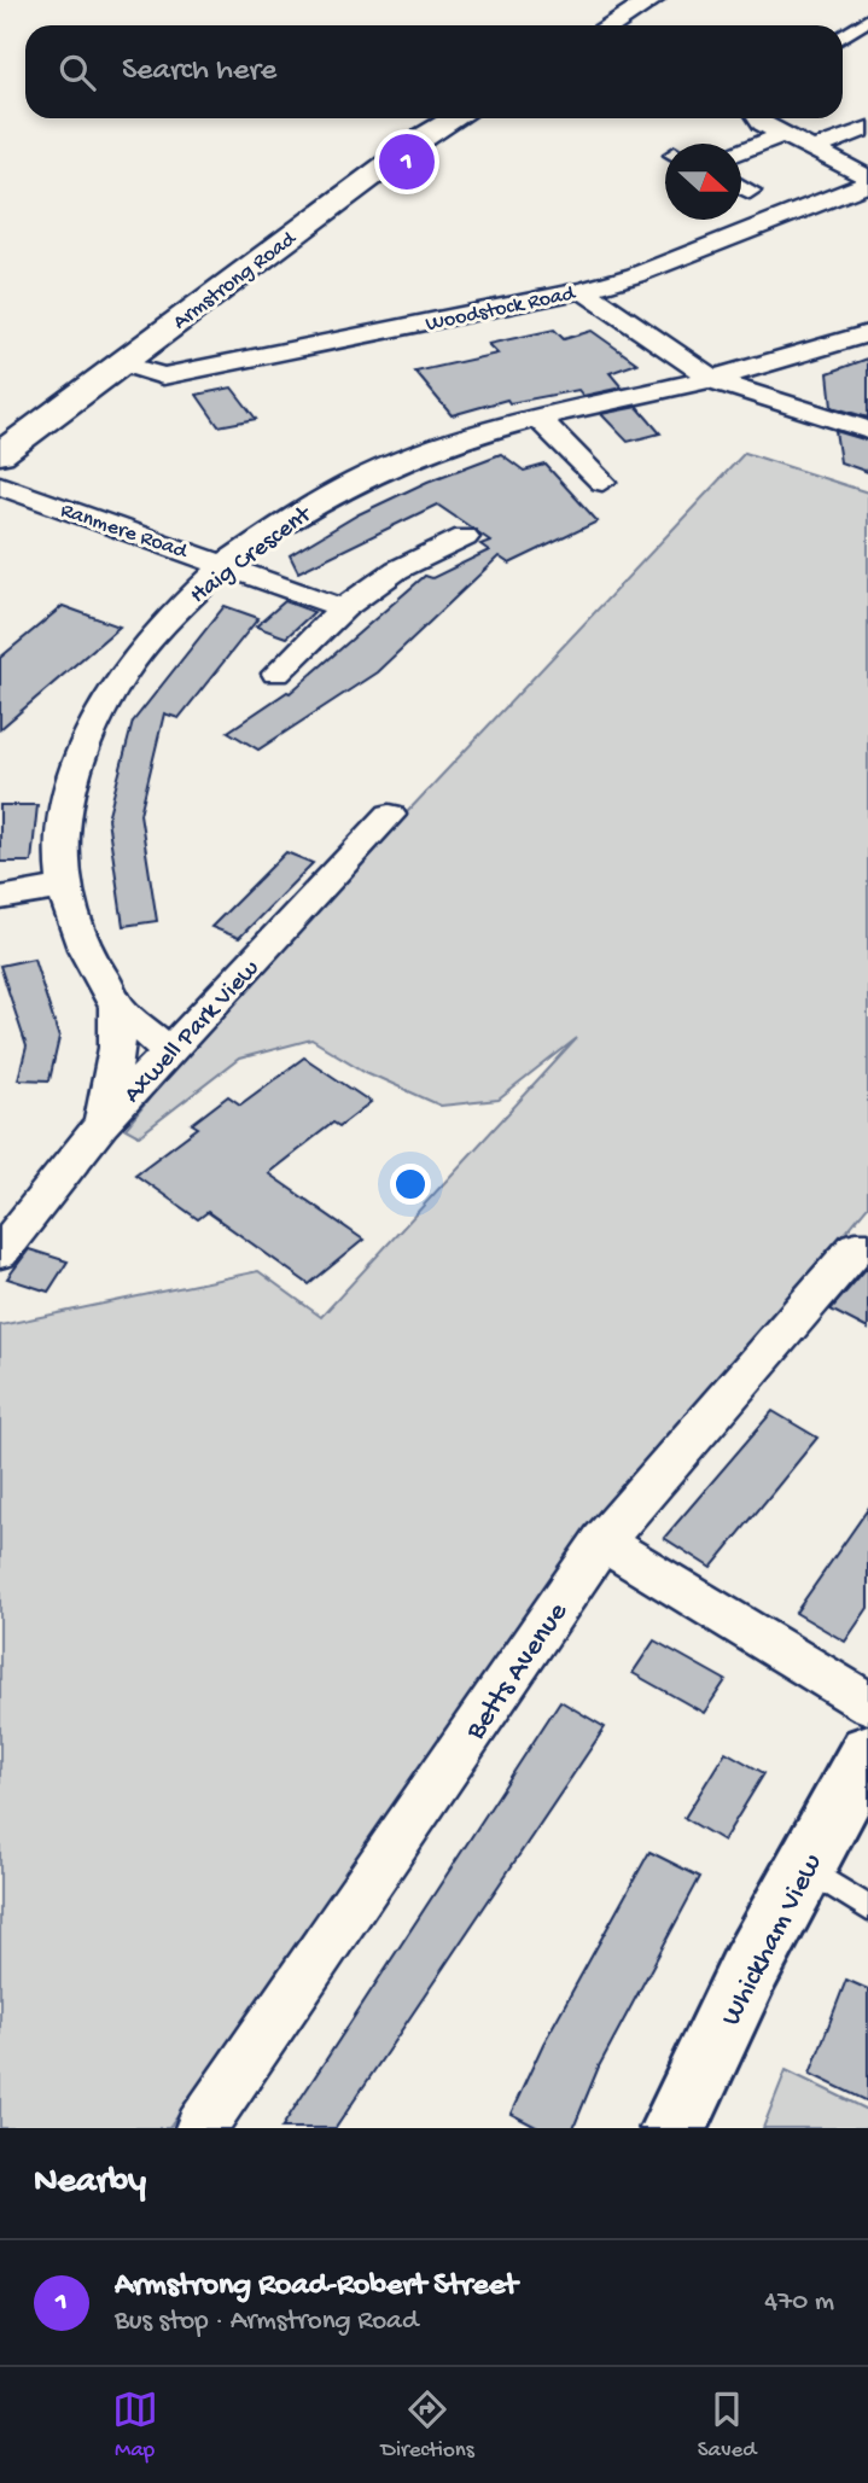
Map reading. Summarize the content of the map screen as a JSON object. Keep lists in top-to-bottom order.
{
  "streets": {
    "main road": ["Whickham View"],
    "street": [
      "Armstrong Road",
      "Woodstock Road",
      "Ranmere Road",
      "Haig Crescent",
      "Axwell Park View",
      "Betts Avenue"
    ]
  },
  "crossings": [
    ["Armstrong Road", "Woodstock Road"],
    ["Ranmere Road", "Haig Crescent"]
  ],
  "north": "right",
  "page": {
    "search": "Search here",
    "pins": "1",
    "heading": "Nearby",
    "list": [
      {
        "mark": "1",
        "name": "Armstrong Road-Robert Street",
        "note": "Bus stop · Armstrong Road",
        "value": "470 m"
      }
    ],
    "nav": ["Map", "Directions", "Saved"]
  }
}
